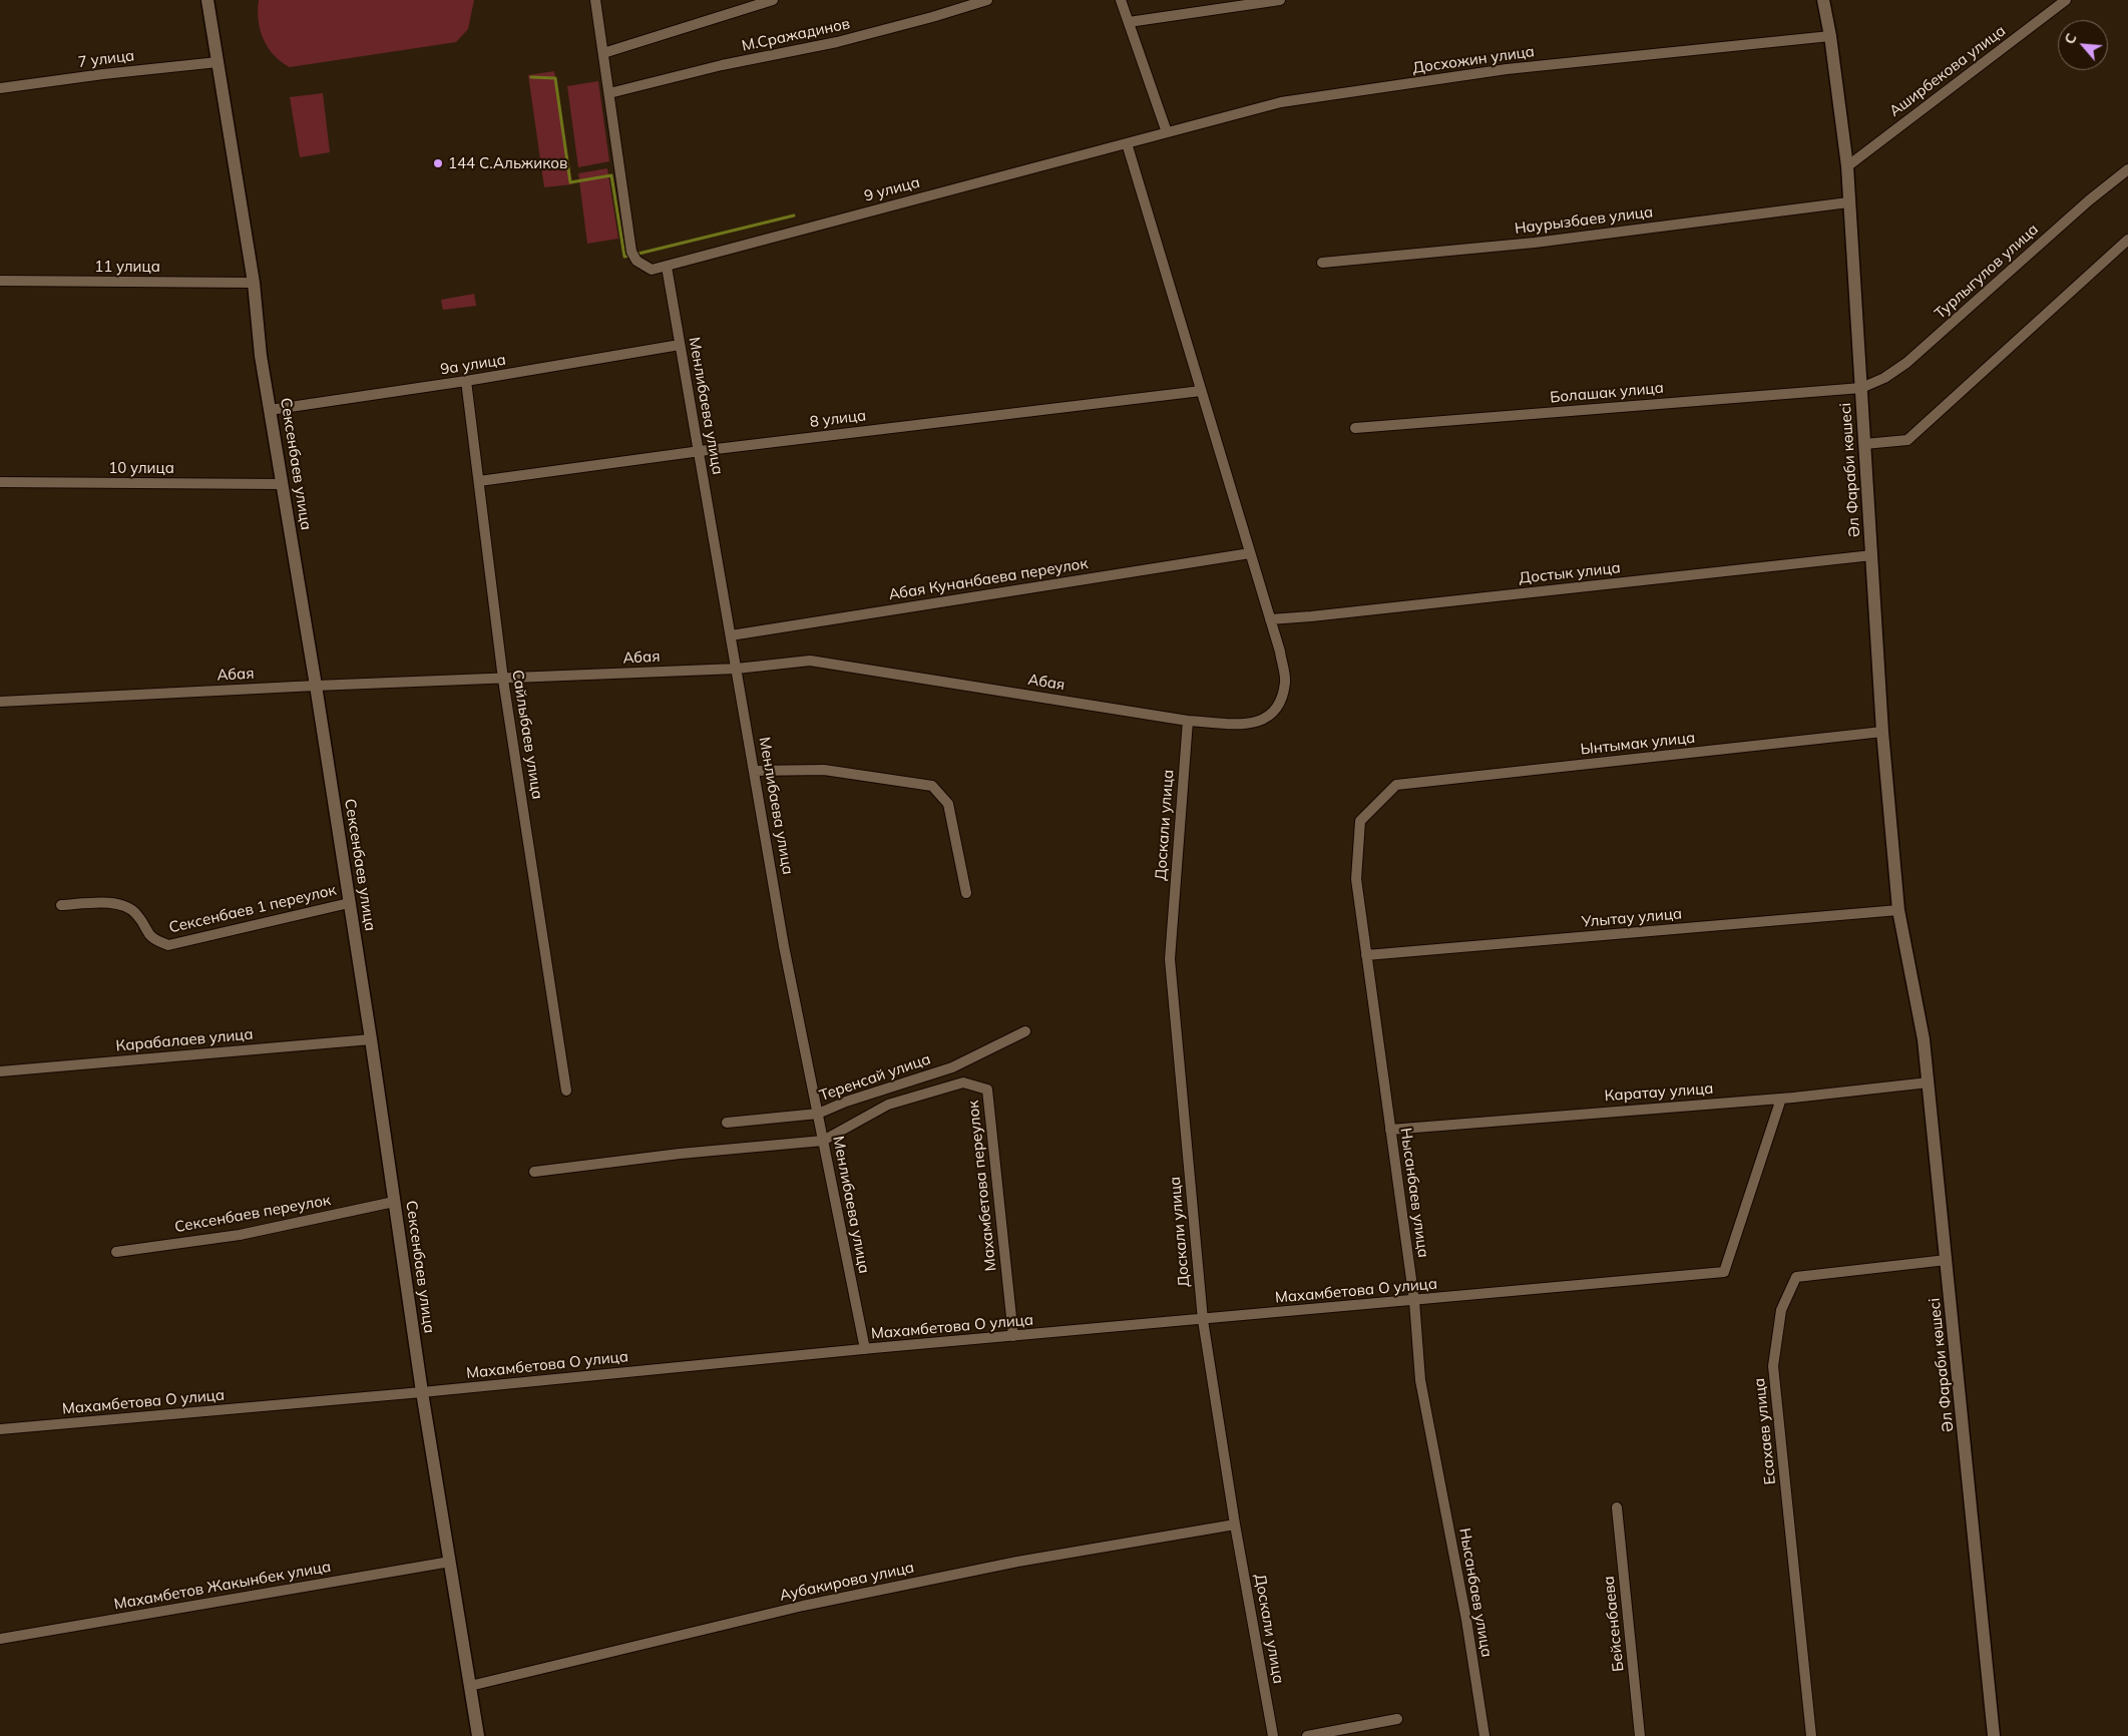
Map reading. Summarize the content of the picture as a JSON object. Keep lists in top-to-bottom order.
{
  "streets": {
    "street": [
      "М.Сражадинов",
      "7 улица",
      "Досхожин улица",
      "Аширбекова улица",
      "9 улица",
      "Наурызбаев улица",
      "11 улица",
      "Турлыгулов улица",
      "9а улица",
      "Болашак улица",
      "Менлибаева улица",
      "8 улица",
      "Сексенбаев улица",
      "10 улица",
      "Әл Фараби көшесі",
      "Достык улица",
      "Абая Кунанбаева переулок",
      "Абая",
      "Сайлыбаев улица",
      "Ынтымак улица",
      "Доскали улица",
      "Сексенбаев 1 переулок",
      "Улытау улица",
      "Карабалаев улица",
      "Теренсай улица",
      "Каратау улица",
      "Махамбетова переулок",
      "Нысанбаев улица",
      "Сексенбаев переулок",
      "Махамбетова О улица",
      "Есахаев улица",
      "Аубакирова улица",
      "Махамбетов Жакынбек улица",
      "Бейсенбаева"
    ]
  },
  "crossings": [
    ["7 улица", "Сексенбаев улица"],
    ["Досхожин улица", "9 улица"],
    ["Досхожин улица", "Әл Фараби көшесі"],
    ["Аширбекова улица", "Әл Фараби көшесі"],
    ["9 улица", "Менлибаева улица"],
    ["Наурызбаев улица", "Әл Фараби көшесі"],
    ["11 улица", "Сексенбаев улица"],
    ["Турлыгулов улица", "Болашак улица"],
    ["Турлыгулов улица", "Әл Фараби көшесі"],
    ["9а улица", "Менлибаева улица"],
    ["9а улица", "Сексенбаев улица"],
    ["9а улица", "Сайлыбаев улица"],
    ["Болашак улица", "Әл Фараби көшесі"],
    ["Менлибаева улица", "8 улица"],
    ["Менлибаева улица", "Абая Кунанбаева переулок"],
    ["Менлибаева улица", "Абая"],
    ["Менлибаева улица", "Теренсай улица"],
    ["Менлибаева улица", "Махамбетова переулок"],
    ["Менлибаева улица", "Махамбетова О улица"],
    ["8 улица", "Сайлыбаев улица"],
    ["Сексенбаев улица", "10 улица"],
    ["Сексенбаев улица", "Абая"],
    ["Сексенбаев улица", "Сексенбаев 1 переулок"],
    ["Сексенбаев улица", "Карабалаев улица"],
    ["Сексенбаев улица", "Сексенбаев переулок"],
    ["Сексенбаев улица", "Махамбетова О улица"],
    ["Сексенбаев улица", "Аубакирова улица"],
    ["Сексенбаев улица", "Махамбетов Жакынбек улица"],
    ["Әл Фараби көшесі", "Достык улица"],
    ["Әл Фараби көшесі", "Ынтымак улица"],
    ["Әл Фараби көшесі", "Улытау улица"],
    ["Әл Фараби көшесі", "Каратау улица"],
    ["Әл Фараби көшесі", "Есахаев улица"],
    ["Достык улица", "Абая"],
    ["Абая", "Сайлыбаев улица"],
    ["Абая", "Доскали улица"],
    ["Ынтымак улица", "Нысанбаев улица"],
    ["Доскали улица", "Махамбетова О улица"],
    ["Доскали улица", "Аубакирова улица"],
    ["Улытау улица", "Нысанбаев улица"],
    ["Каратау улица", "Нысанбаев улица"],
    ["Каратау улица", "Махамбетова О улица"],
    ["Махамбетова переулок", "Махамбетова О улица"],
    ["Нысанбаев улица", "Махамбетова О улица"]
  ],
  "places": ["144 С.Альжиков"],
  "north": "top left"
}
